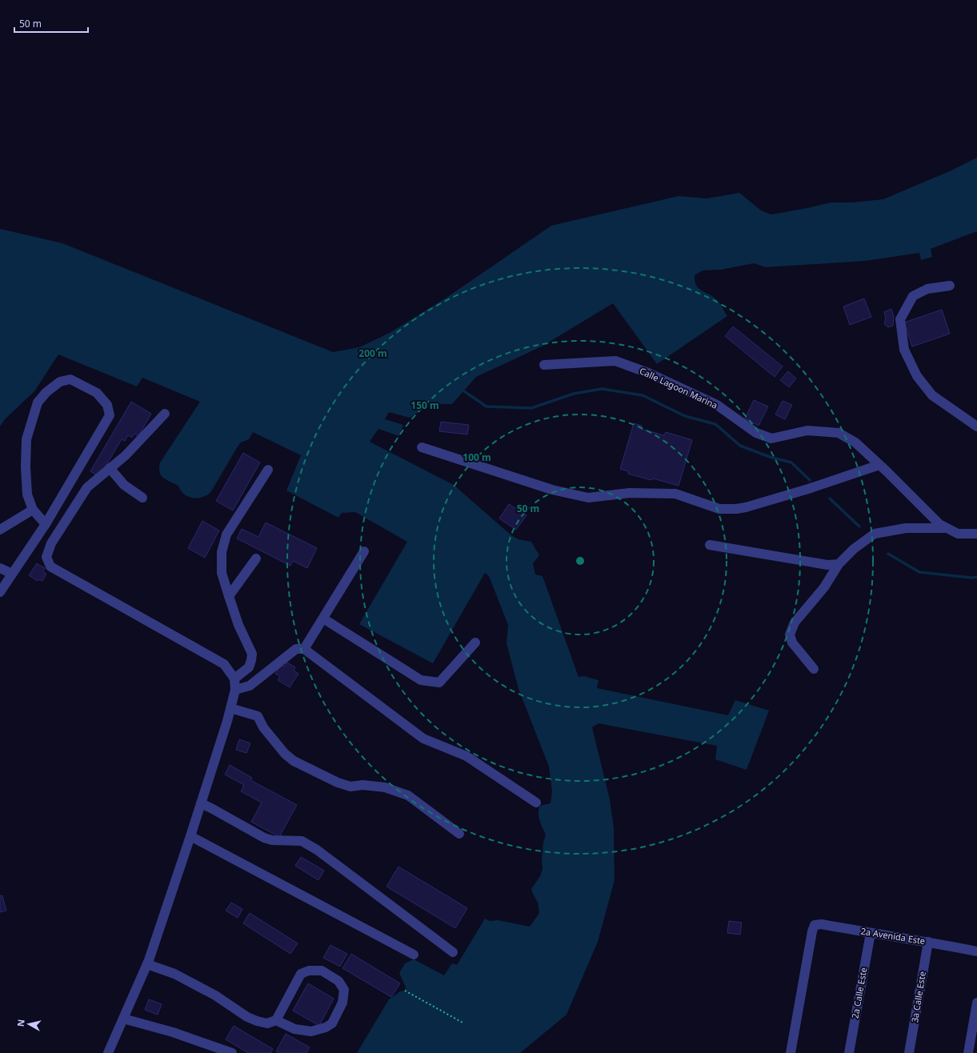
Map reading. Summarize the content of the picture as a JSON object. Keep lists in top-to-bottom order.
{
  "streets": {
    "street": [
      "Calle Lagoon Marina",
      "2a Avenida Este",
      "2a Calle Este",
      "3a Calle Este"
    ]
  },
  "crossings": [
    ["2a Avenida Este", "2a Calle Este"],
    ["2a Avenida Este", "3a Calle Este"]
  ],
  "scale_bar": "50 m",
  "north": "left",
  "rings": [
    "200 m",
    "150 m",
    "100 m",
    "50 m"
  ]
}
